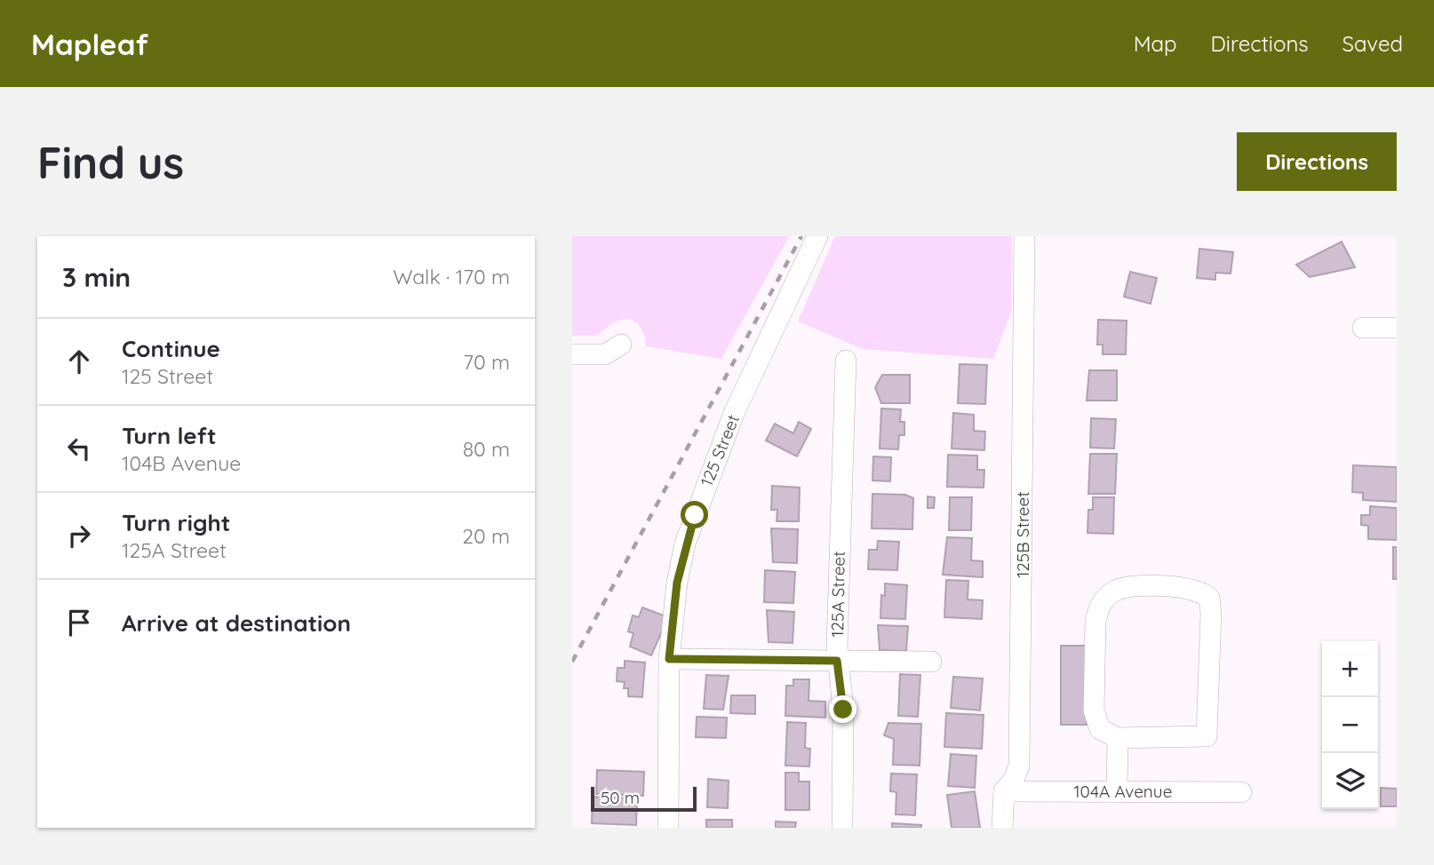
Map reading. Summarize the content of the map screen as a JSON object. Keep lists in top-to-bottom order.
{
  "streets": {
    "street": [
      "125 Street",
      "125B Street",
      "125A Street",
      "104A Avenue"
    ]
  },
  "crossings": [
    ["125B Street", "104A Avenue"]
  ],
  "scale_bar": "50 m",
  "page": {
    "header": "Mapleaf",
    "nav": ["Map", "Directions", "Saved"],
    "buttons": "Directions",
    "title": "Find us",
    "heading": ["3 min", "Walk · 170 m"],
    "list": [
      ["Continue", "125 Street", "70 m"],
      ["Turn left", "104B Avenue", "80 m"],
      ["Turn right", "125A Street", "20 m"],
      "Arrive at destination"
    ],
    "map_buttons": ["+", "−"],
    "scale": "50 m"
  }
}
